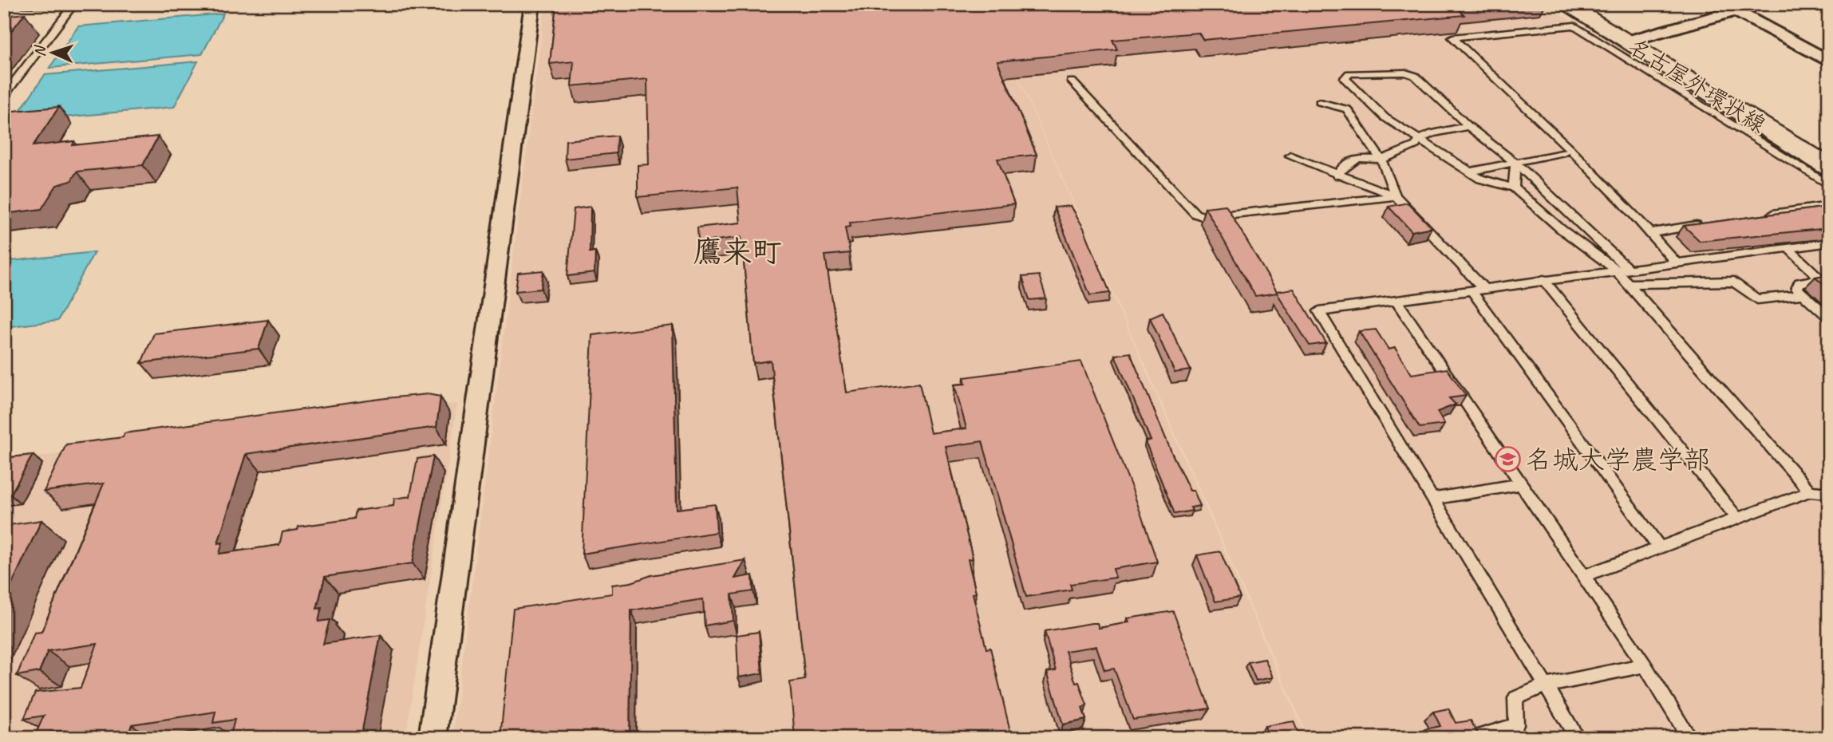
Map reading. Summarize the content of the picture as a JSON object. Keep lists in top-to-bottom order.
{
  "streets": {
    "main road": ["名古屋外環状線"]
  },
  "districts": ["鷹来町"],
  "places": {
    "school or university": ["名城大学農学部"]
  },
  "north": "left"
}
